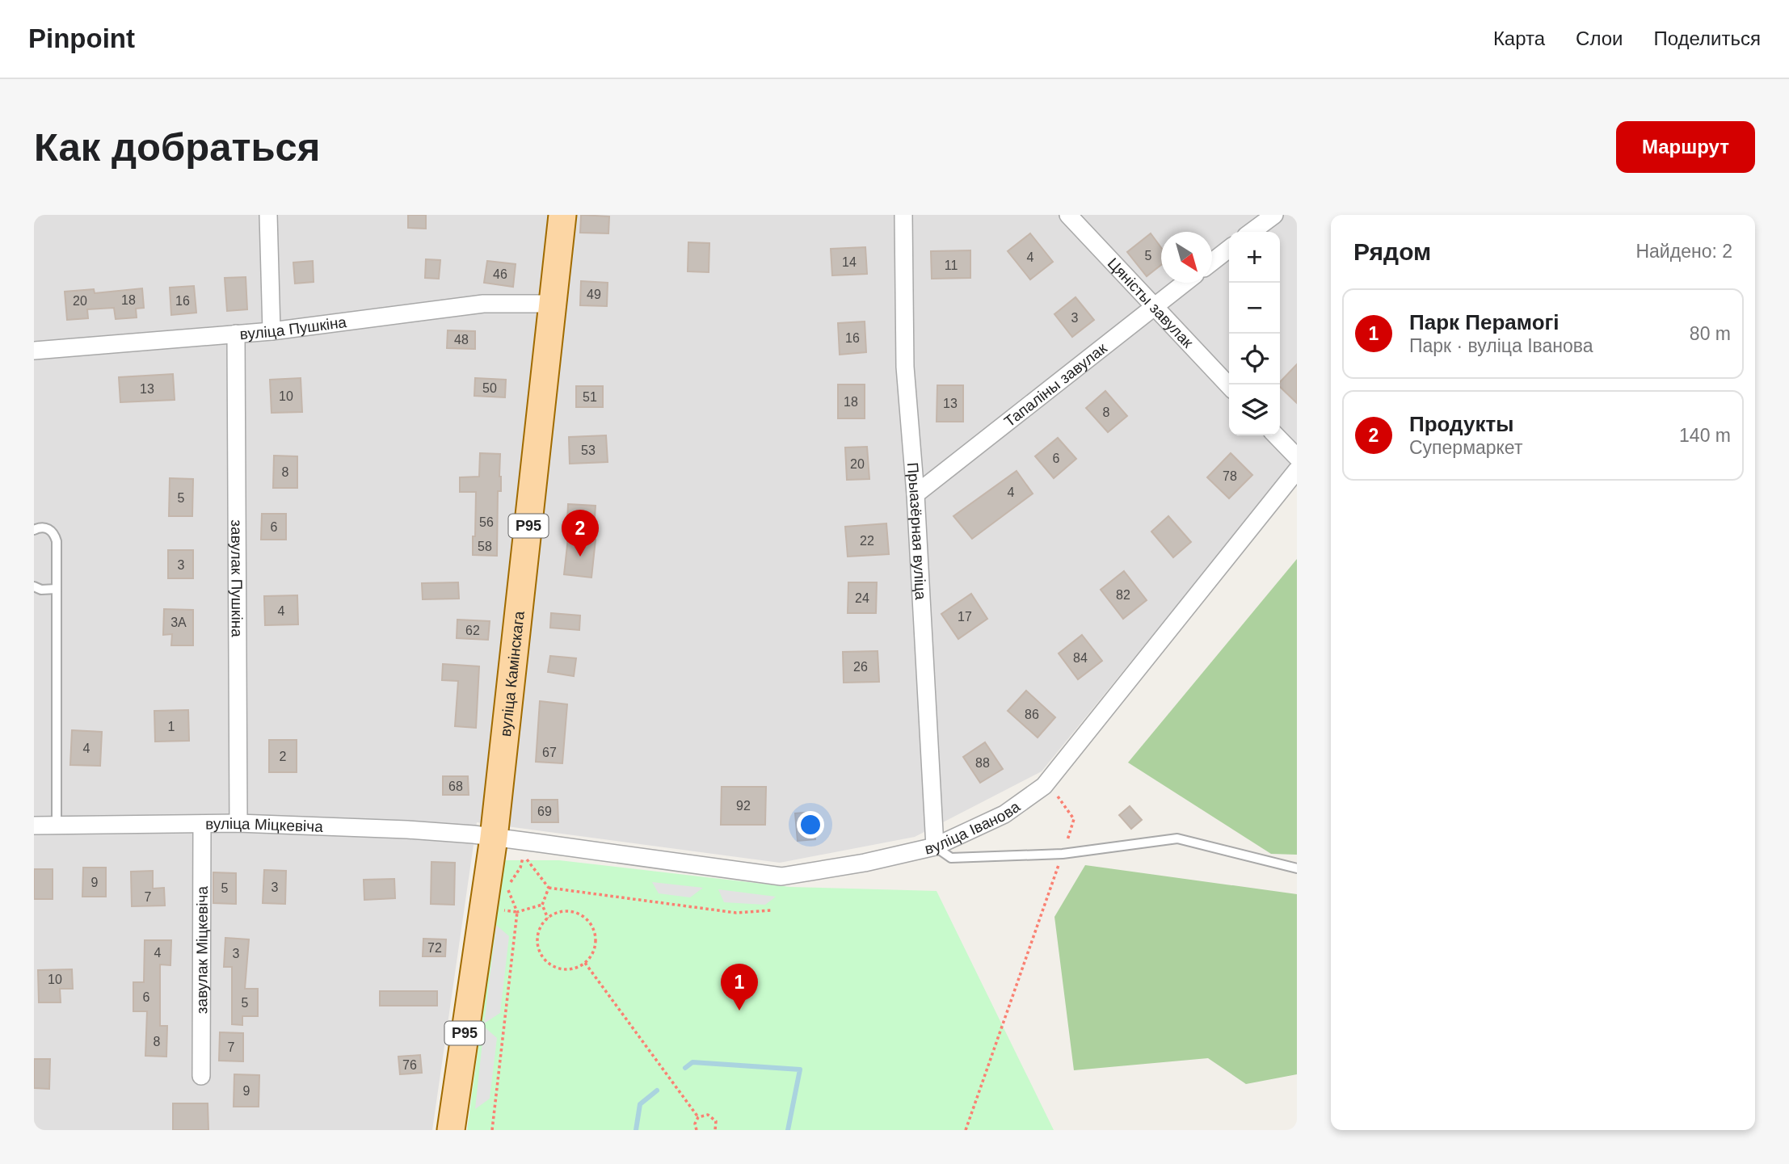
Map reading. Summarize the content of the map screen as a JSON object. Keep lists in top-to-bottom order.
{
  "streets": {
    "main road": ["Р95", "вуліца Камінскага"],
    "street": [
      "Цяністы завулак",
      "вуліца Пушкіна",
      "Тапаліны завулак",
      "Прыазёрная вуліца",
      "завулак Пушкіна",
      "вуліца Міцкевіча",
      "вуліца Іванова",
      "завулак Міцкевіча"
    ]
  },
  "crossings": [
    ["Цяністы завулак", "Тапаліны завулак"],
    ["вуліца Пушкіна", "завулак Пушкіна"],
    ["вуліца Пушкіна", "вуліца Камінскага"],
    ["Тапаліны завулак", "Прыазёрная вуліца"],
    ["Прыазёрная вуліца", "вуліца Іванова"],
    ["завулак Пушкіна", "вуліца Міцкевіча"],
    ["вуліца Камінскага", "вуліца Міцкевіча"],
    ["вуліца Камінскага", "вуліца Іванова"],
    ["вуліца Міцкевіча", "вуліца Іванова"],
    ["вуліца Міцкевіча", "завулак Міцкевіча"]
  ],
  "house_numbers": [
    "5",
    "4",
    "14",
    "11",
    "46",
    "49",
    "18",
    "20",
    "16",
    "3",
    "16",
    "48",
    "50",
    "13",
    "10",
    "51",
    "18",
    "13",
    "8",
    "53",
    "6",
    "20",
    "8",
    "78",
    "4",
    "5",
    "56",
    "6",
    "22",
    "58",
    "3",
    "82",
    "24",
    "4",
    "17",
    "3А",
    "62",
    "84",
    "26",
    "86",
    "1",
    "4",
    "67",
    "2",
    "88",
    "68",
    "92",
    "69",
    "9",
    "3",
    "5",
    "7",
    "72",
    "4",
    "3",
    "10",
    "6",
    "5",
    "8",
    "7",
    "76",
    "9"
  ],
  "north": "bottom right",
  "page": {
    "header": "Pinpoint",
    "nav": ["Карта", "Слои", "Поделиться"],
    "buttons": "Маршрут",
    "title": "Как добраться",
    "heading": ["Рядом", "Найдено: 2"],
    "map_buttons": ["+", "−"],
    "list": [
      {
        "mark": "1",
        "name": "Парк Перамогі",
        "note": "Парк · вуліца Іванова",
        "value": "80 m"
      },
      {
        "mark": "2",
        "name": "Продукты",
        "note": "Супермаркет",
        "value": "140 m"
      }
    ],
    "pins": ["2", "1"]
  }
}
